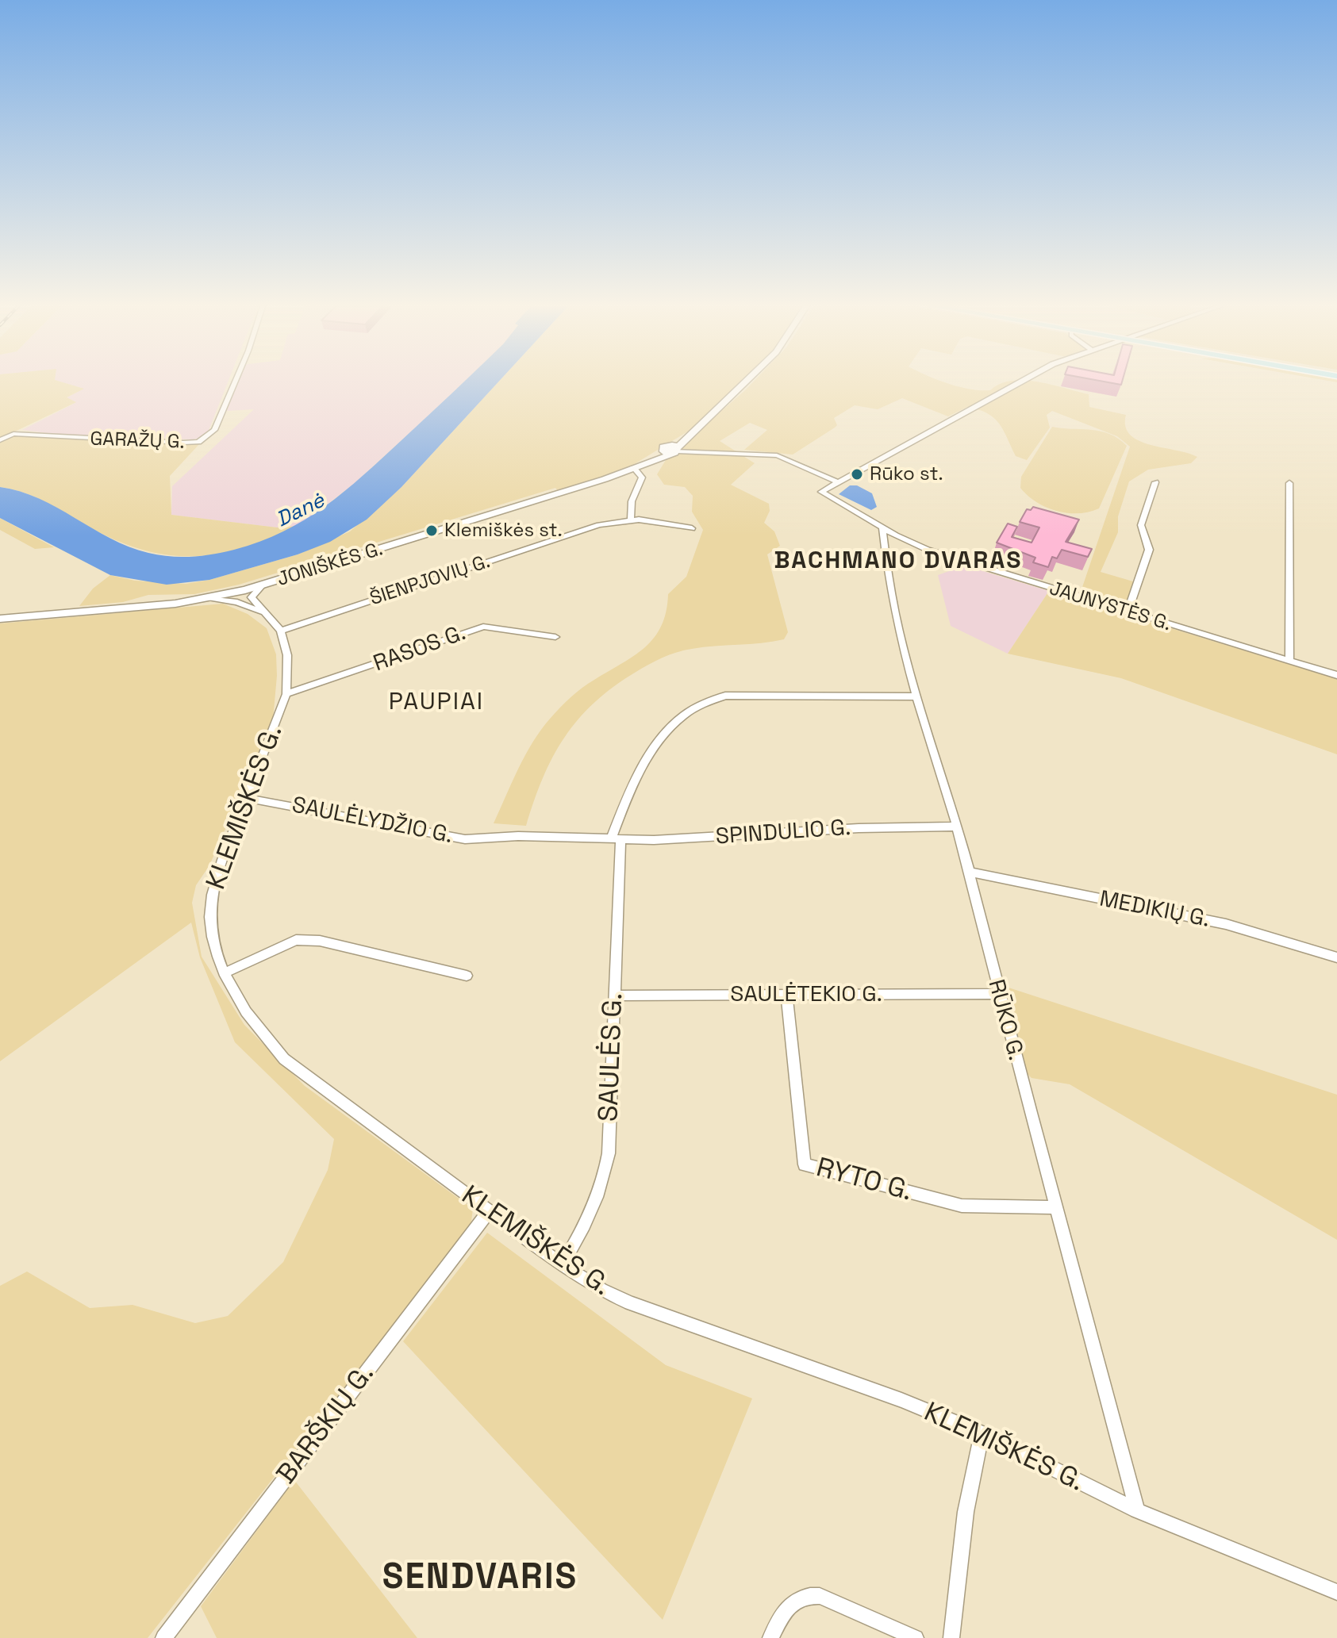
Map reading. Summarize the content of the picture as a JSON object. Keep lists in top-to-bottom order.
{
  "streets": {
    "main road": ["JONIŠKĖS G."],
    "street": [
      "GARAŽŲ G.",
      "ŠIENPJOVIŲ G.",
      "JAUNYSTĖS G.",
      "RASOS G.",
      "KLEMIŠKĖS G.",
      "SAULĖLYDŽIO G.",
      "SPINDULIO G.",
      "MEDIKIŲ G.",
      "SAULĖTEKIO G.",
      "RŪKO G.",
      "SAULĖS G.",
      "RYTO G.",
      "BARŠKIŲ G."
    ]
  },
  "crossings": [
    ["ŠIENPJOVIŲ G.", "KLEMIŠKĖS G."],
    ["JAUNYSTĖS G.", "RŪKO G."],
    ["RASOS G.", "KLEMIŠKĖS G."],
    ["KLEMIŠKĖS G.", "SAULĖLYDŽIO G."],
    ["KLEMIŠKĖS G.", "RŪKO G."],
    ["KLEMIŠKĖS G.", "SAULĖS G."],
    ["KLEMIŠKĖS G.", "BARŠKIŲ G."],
    ["SAULĖLYDŽIO G.", "SPINDULIO G."],
    ["SAULĖLYDŽIO G.", "SAULĖS G."],
    ["SPINDULIO G.", "RŪKO G."],
    ["SPINDULIO G.", "SAULĖS G."],
    ["MEDIKIŲ G.", "RŪKO G."],
    ["SAULĖTEKIO G.", "RŪKO G."],
    ["SAULĖTEKIO G.", "SAULĖS G."],
    ["SAULĖTEKIO G.", "RYTO G."],
    ["RŪKO G.", "SAULĖS G."],
    ["RŪKO G.", "RYTO G."]
  ],
  "districts": ["BACHMANO DVARAS", "PAUPIAI", "SENDVARIS"],
  "water": ["Danė"],
  "places": ["Rūko st.", "Klemiškės st."]
}
